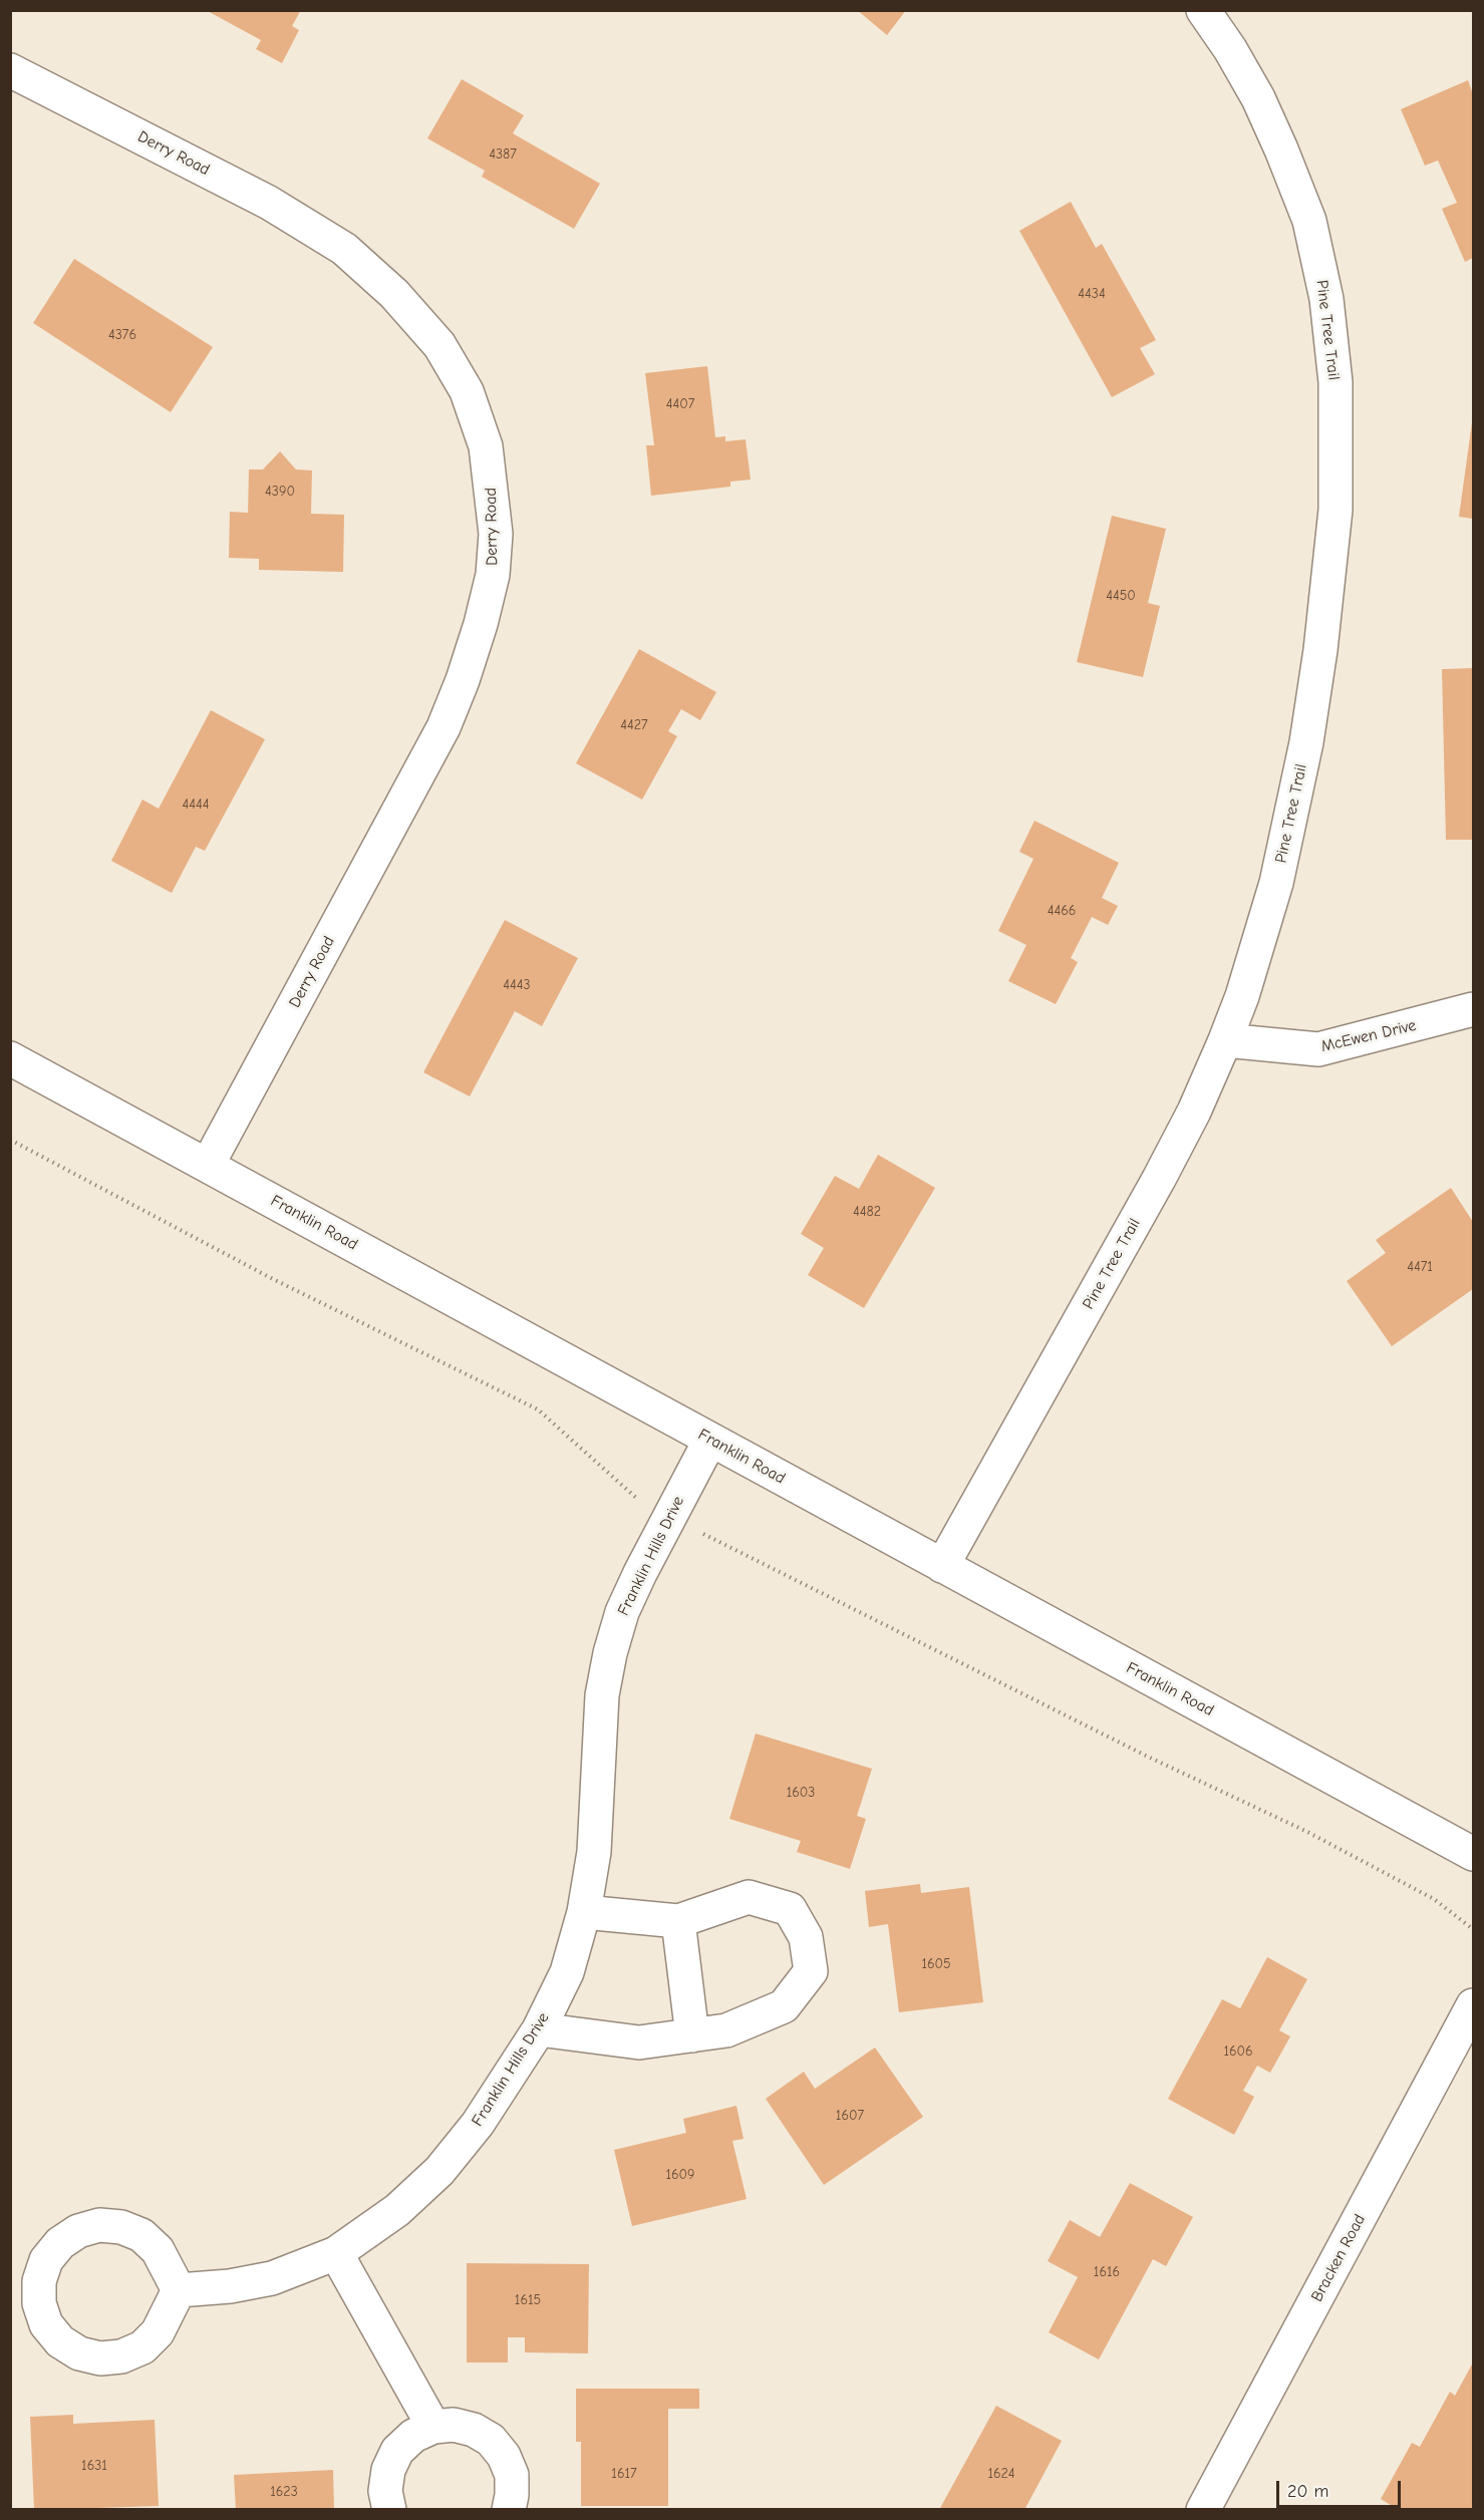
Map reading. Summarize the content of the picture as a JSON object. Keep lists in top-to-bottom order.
{
  "streets": {
    "street": [
      "Derry Road",
      "Pine Tree Trail",
      "McEwen Drive",
      "Franklin Road",
      "Franklin Hills Drive",
      "Bracken Road"
    ]
  },
  "crossings": [
    ["Derry Road", "Franklin Road"],
    ["Pine Tree Trail", "McEwen Drive"],
    ["Pine Tree Trail", "Franklin Road"],
    ["Franklin Road", "Franklin Hills Drive"]
  ],
  "house_numbers": [
    "4387",
    "4434",
    "4376",
    "4407",
    "4390",
    "4450",
    "4427",
    "4444",
    "4466",
    "4443",
    "4482",
    "4471",
    "1603",
    "1605",
    "1606",
    "1607",
    "1609",
    "1616",
    "1615",
    "1631",
    "1617",
    "1624",
    "1623"
  ],
  "scale_bar": "20 m"
}
